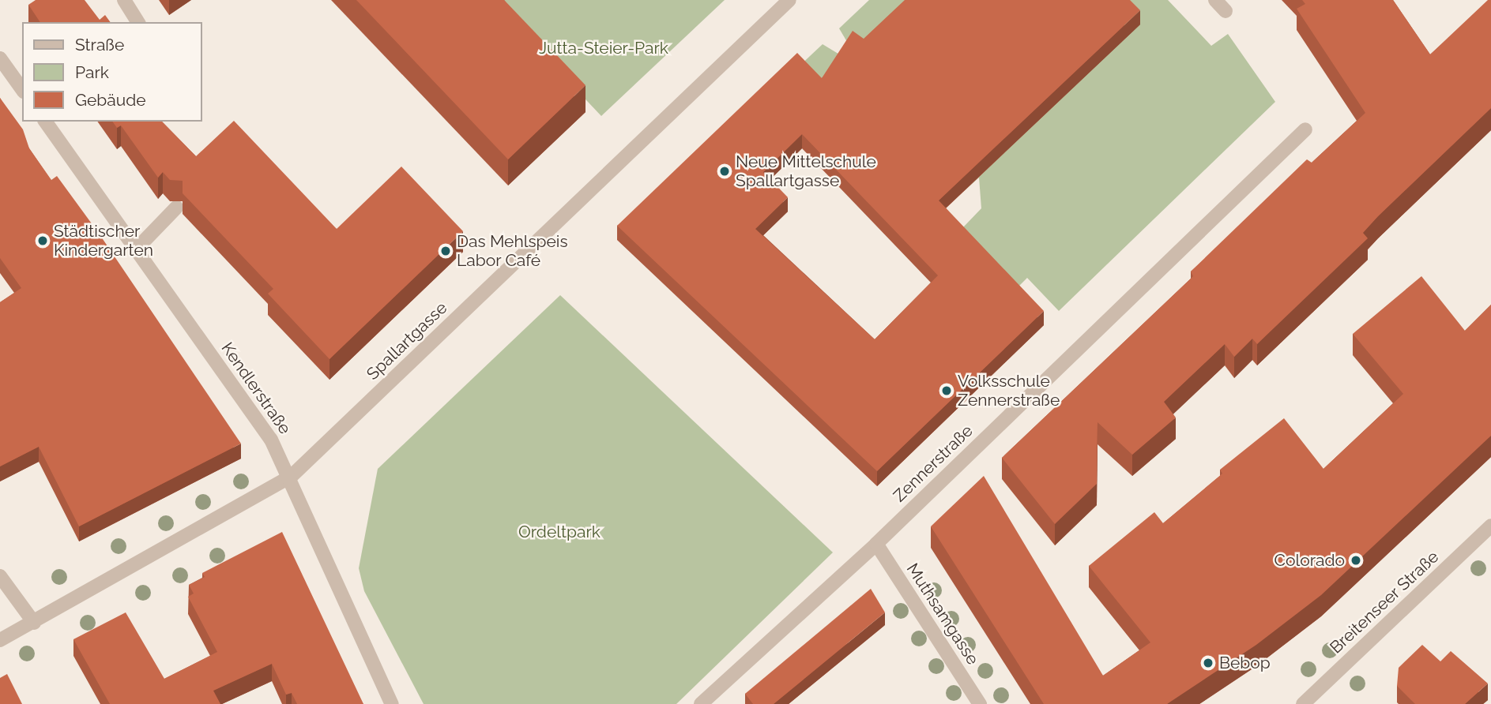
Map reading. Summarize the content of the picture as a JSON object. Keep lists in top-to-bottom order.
{
  "streets": {
    "street": [
      "Spallartgasse",
      "Kendlerstraße",
      "Zennerstraße",
      "Breitenseer Straße",
      "Muthsamgasse"
    ]
  },
  "crossings": [
    ["Spallartgasse", "Kendlerstraße"],
    ["Zennerstraße", "Muthsamgasse"]
  ],
  "parks": ["Jutta-Steier-Park", "Ordeltpark"],
  "places": [
    "Neue Mittelschule Spallartgasse",
    "Städtischer Kindergarten",
    "Das Mehlspeis Labor Café",
    "Volksschule Zennerstraße",
    "Colorado",
    "Bebop"
  ],
  "legend": ["Straße", "Park", "Gebäude"]
}
